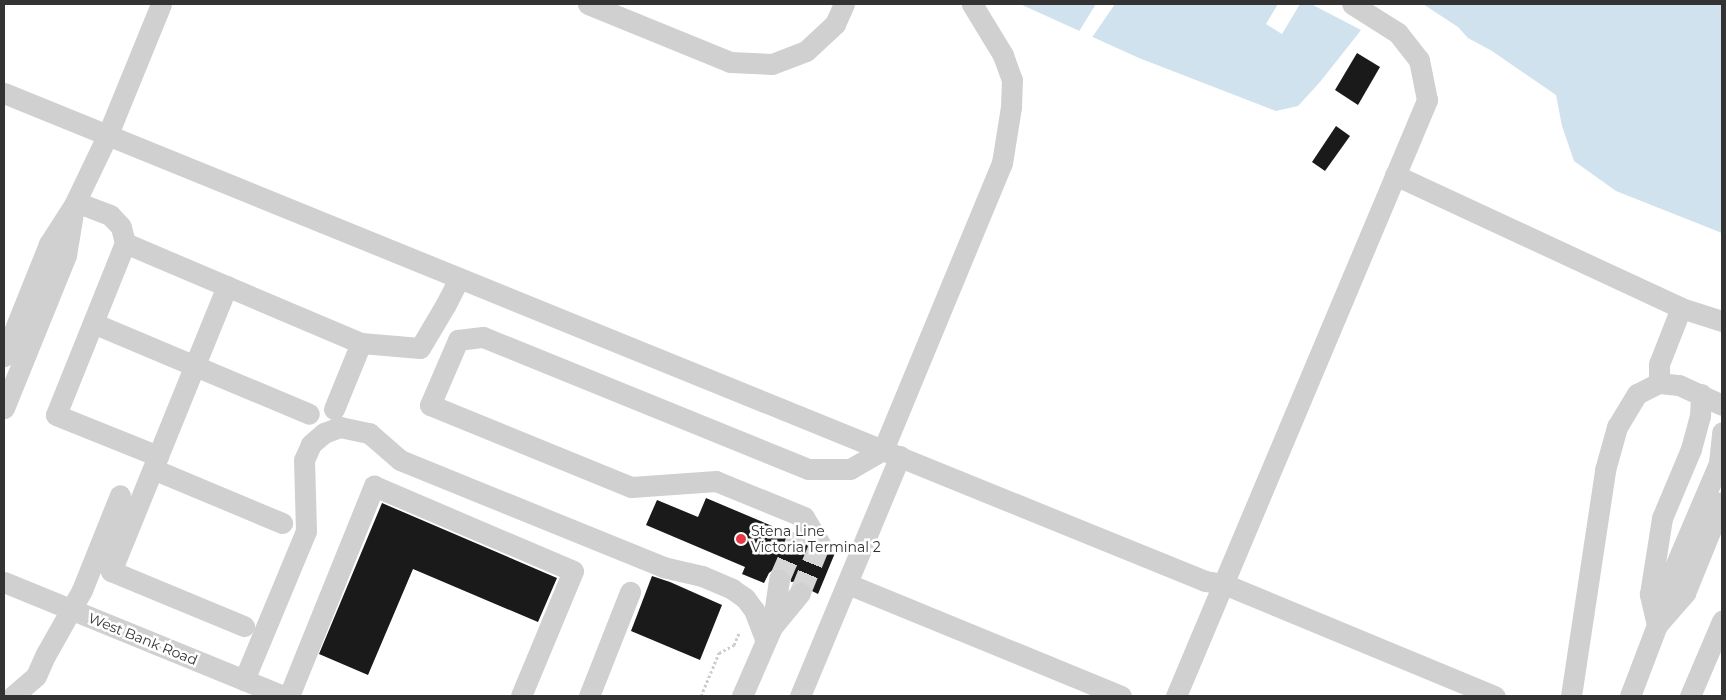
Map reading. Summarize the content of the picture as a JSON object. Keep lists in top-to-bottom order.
{
  "streets": {
    "street": ["West Bank Road"]
  },
  "places": ["Stena Line Victoria Terminal 2"]
}
